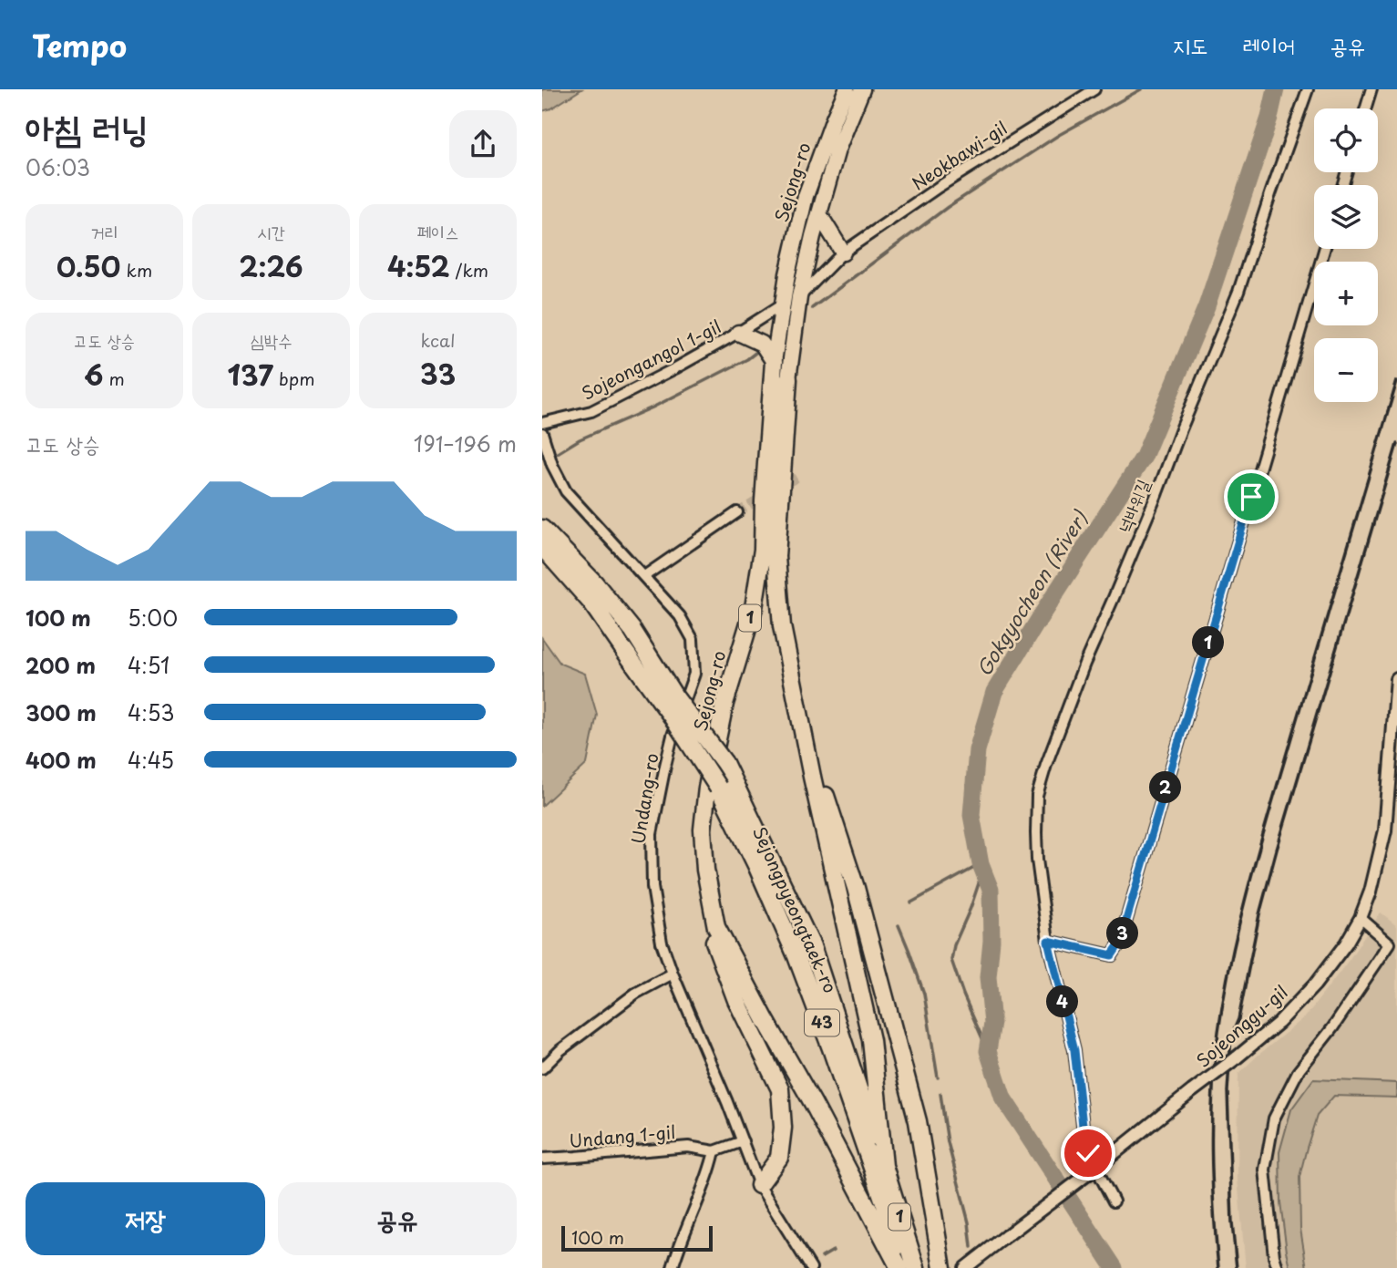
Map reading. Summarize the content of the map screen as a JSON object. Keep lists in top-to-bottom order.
{
  "streets": {
    "highway": [
      "Sejong-ro",
      "1",
      "Sejongpyeongtaek-ro",
      "43"
    ],
    "street": [
      "Neokbawi-gil",
      "Sojeongangol 1-gil",
      "넉바위길",
      "Undang-ro",
      "Sojeonggu-gil",
      "Undang 1-gil"
    ]
  },
  "crossings": [
    ["Neokbawi-gil", "Sejong-ro"],
    ["Neokbawi-gil", "Sojeongangol 1-gil"],
    ["Sejong-ro", "Sojeongangol 1-gil"],
    ["Sejong-ro", "Sejongpyeongtaek-ro"],
    ["Undang-ro", "Undang 1-gil"]
  ],
  "water": ["Gokgyocheon (River)"],
  "scale_bar": "100 m",
  "page": {
    "header": "Tempo",
    "nav": ["지도", "레이어", "공유"],
    "heading": ["아침 러닝", "06:03"],
    "map_buttons": ["+", "−"],
    "stats": [
      ["거리", "0.50 km"],
      ["시간", "2:26"],
      ["페이스", "4:52 /km"],
      ["고도 상승", "6 m"],
      ["심박수", "137 bpm"],
      ["kcal", "33"]
    ],
    "chart": ["고도 상승", "191–196 m"],
    "list": [
      {
        "name": "100 m",
        "note": "5:00"
      },
      {
        "name": "200 m",
        "note": "4:51"
      },
      {
        "name": "300 m",
        "note": "4:53"
      },
      {
        "name": "400 m",
        "note": "4:45"
      }
    ],
    "pins": [
      "1",
      "2",
      "3",
      "4"
    ],
    "buttons": ["저장", "공유"],
    "scale": "100 m"
  }
}
